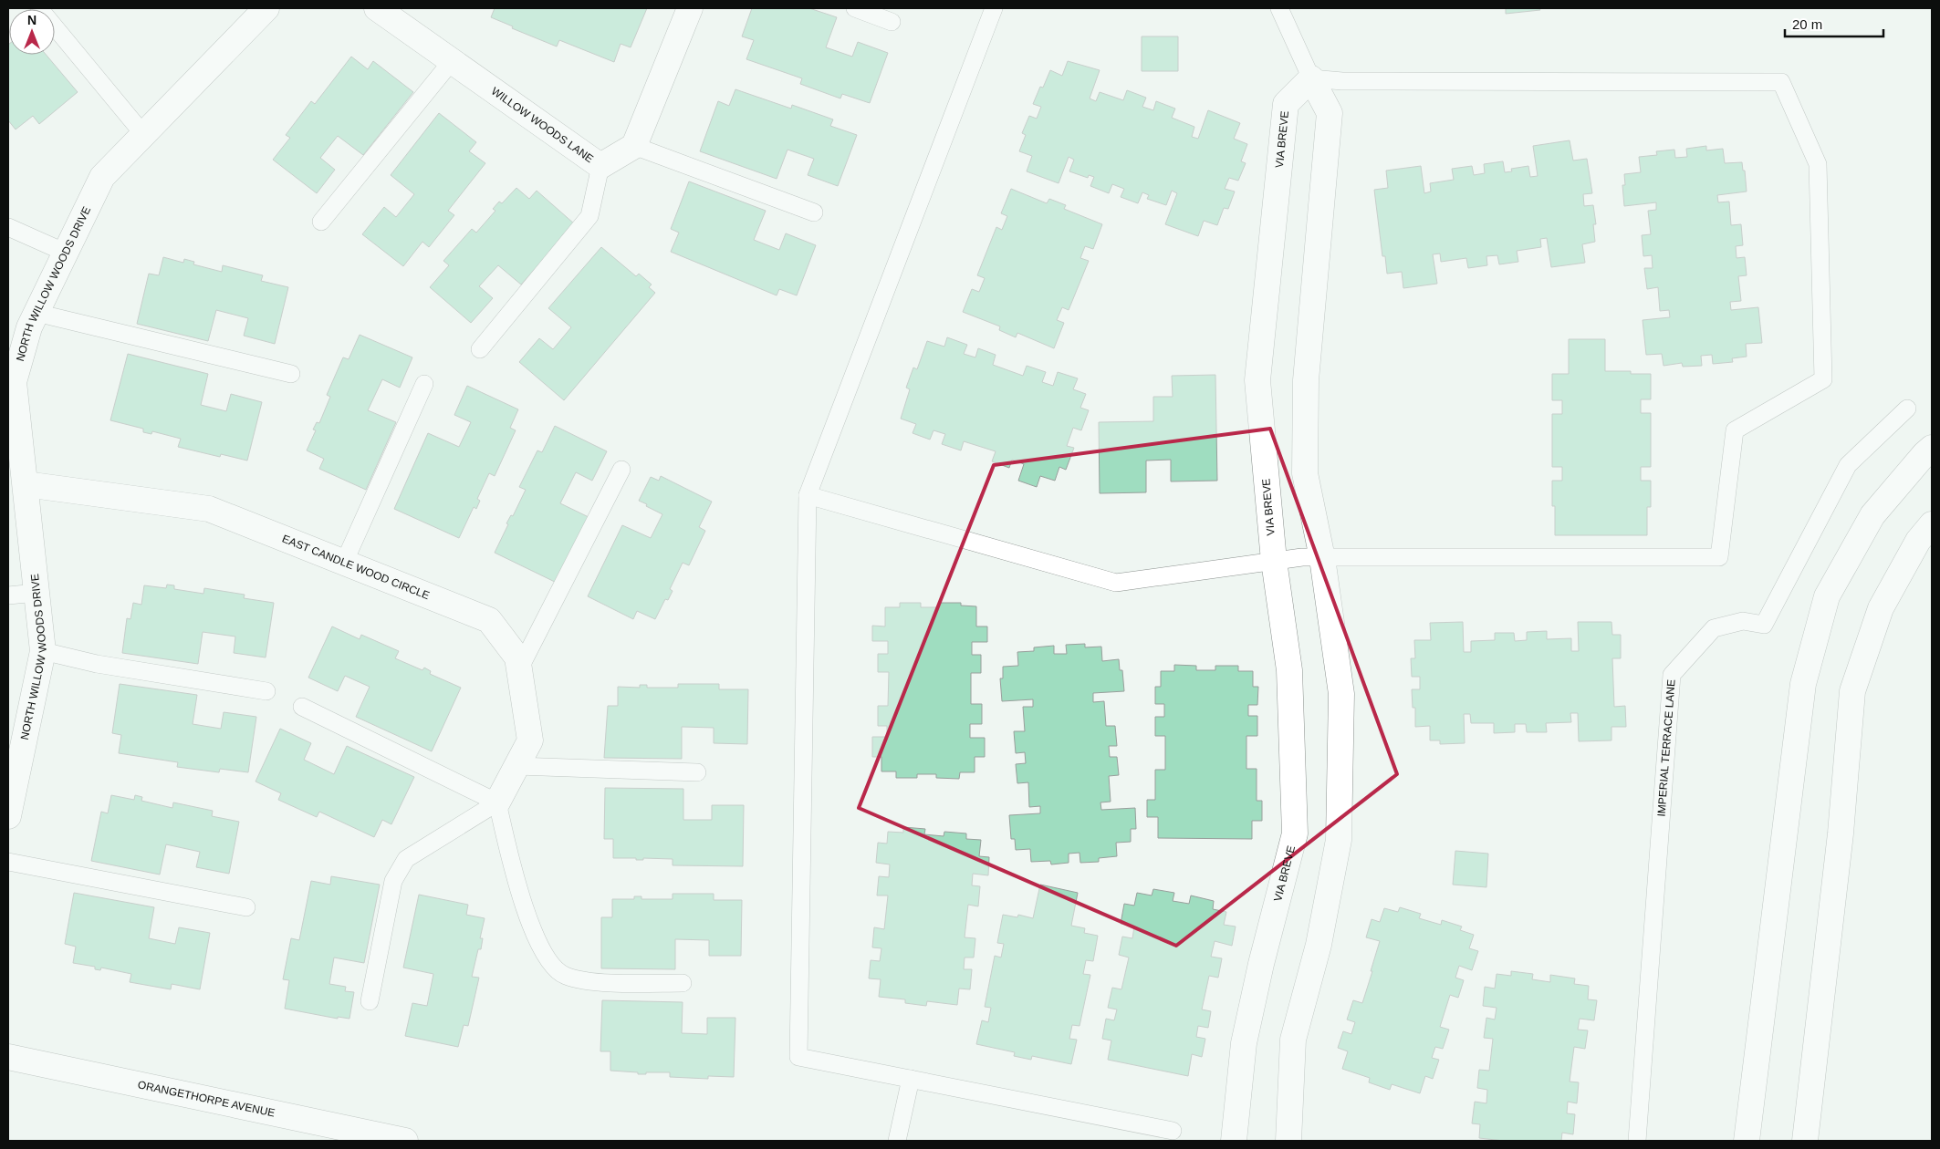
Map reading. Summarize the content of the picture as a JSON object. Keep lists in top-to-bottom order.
{
  "streets": {
    "main road": [
      "WILLOW WOODS LANE",
      "VIA BREVE",
      "NORTH WILLOW WOODS DRIVE",
      "EAST CANDLE WOOD CIRCLE",
      "ORANGETHORPE AVENUE"
    ],
    "lane": ["IMPERIAL TERRACE LANE"]
  },
  "crossings": [
    ["NORTH WILLOW WOODS DRIVE", "EAST CANDLE WOOD CIRCLE"]
  ],
  "scale_bar": "20 m",
  "north": "top"
}
